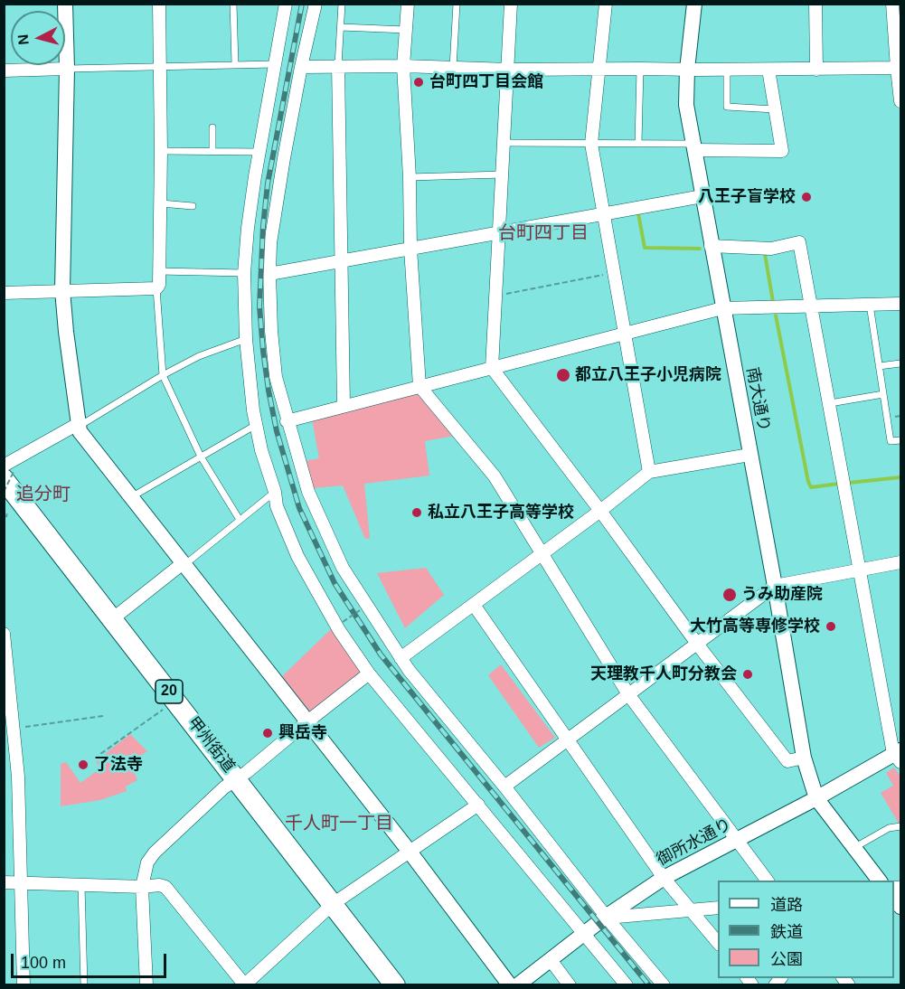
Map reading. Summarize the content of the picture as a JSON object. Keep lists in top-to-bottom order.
{
  "streets": {
    "highway": ["20", "甲州街道"],
    "street": ["南大通り", "御所水通り"]
  },
  "crossings": [
    ["南大通り", "御所水通り"]
  ],
  "districts": ["台町四丁目", "追分町", "千人町一丁目"],
  "places": [
    "台町四丁目会館",
    "八王子盲学校",
    "都立八王子小児病院",
    "私立八王子高等学校",
    "うみ助産院",
    "大竹高等専修学校",
    "天理教千人町分教会",
    "興岳寺",
    "了法寺"
  ],
  "legend": ["道路", "鉄道", "公園"],
  "scale_bar": "100 m",
  "north": "left"
}
